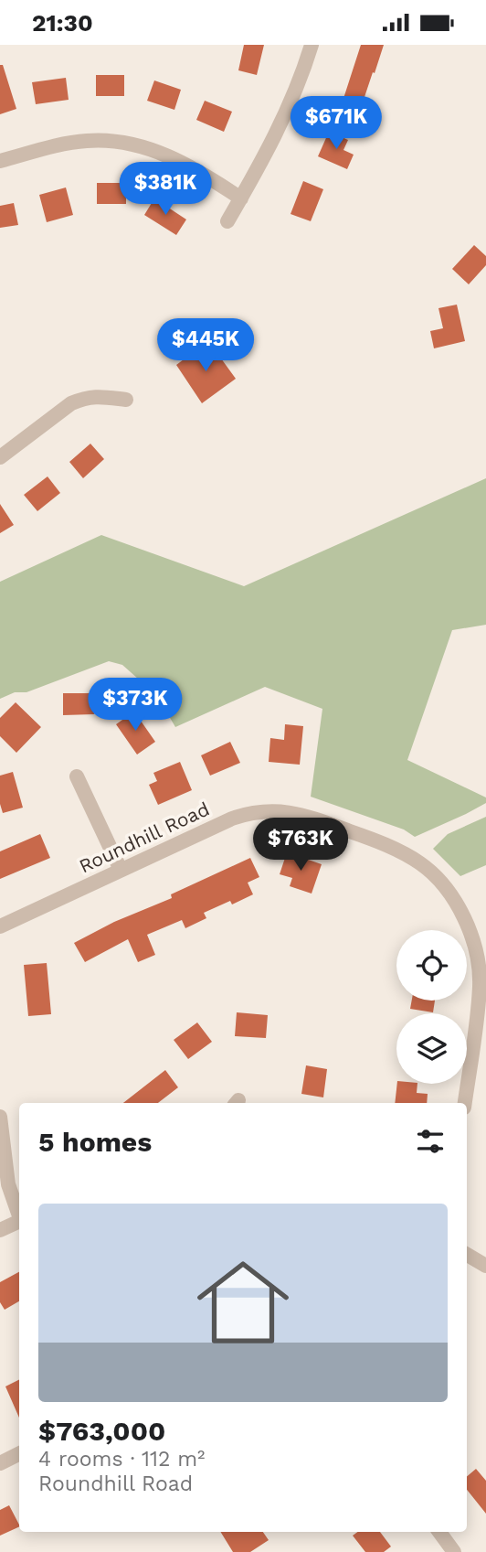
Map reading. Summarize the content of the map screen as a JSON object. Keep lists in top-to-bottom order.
{
  "streets": {
    "street": ["Roundhill Road"]
  },
  "page": {
    "status": "21:30",
    "price": [
      "$671K",
      "$381K",
      "$445K",
      "$373K",
      "$763K"
    ],
    "heading": "5 homes",
    "list": [
      {
        "name": "$763,000",
        "note": "4 rooms · 112 m² · Roundhill Road"
      }
    ]
  }
}
